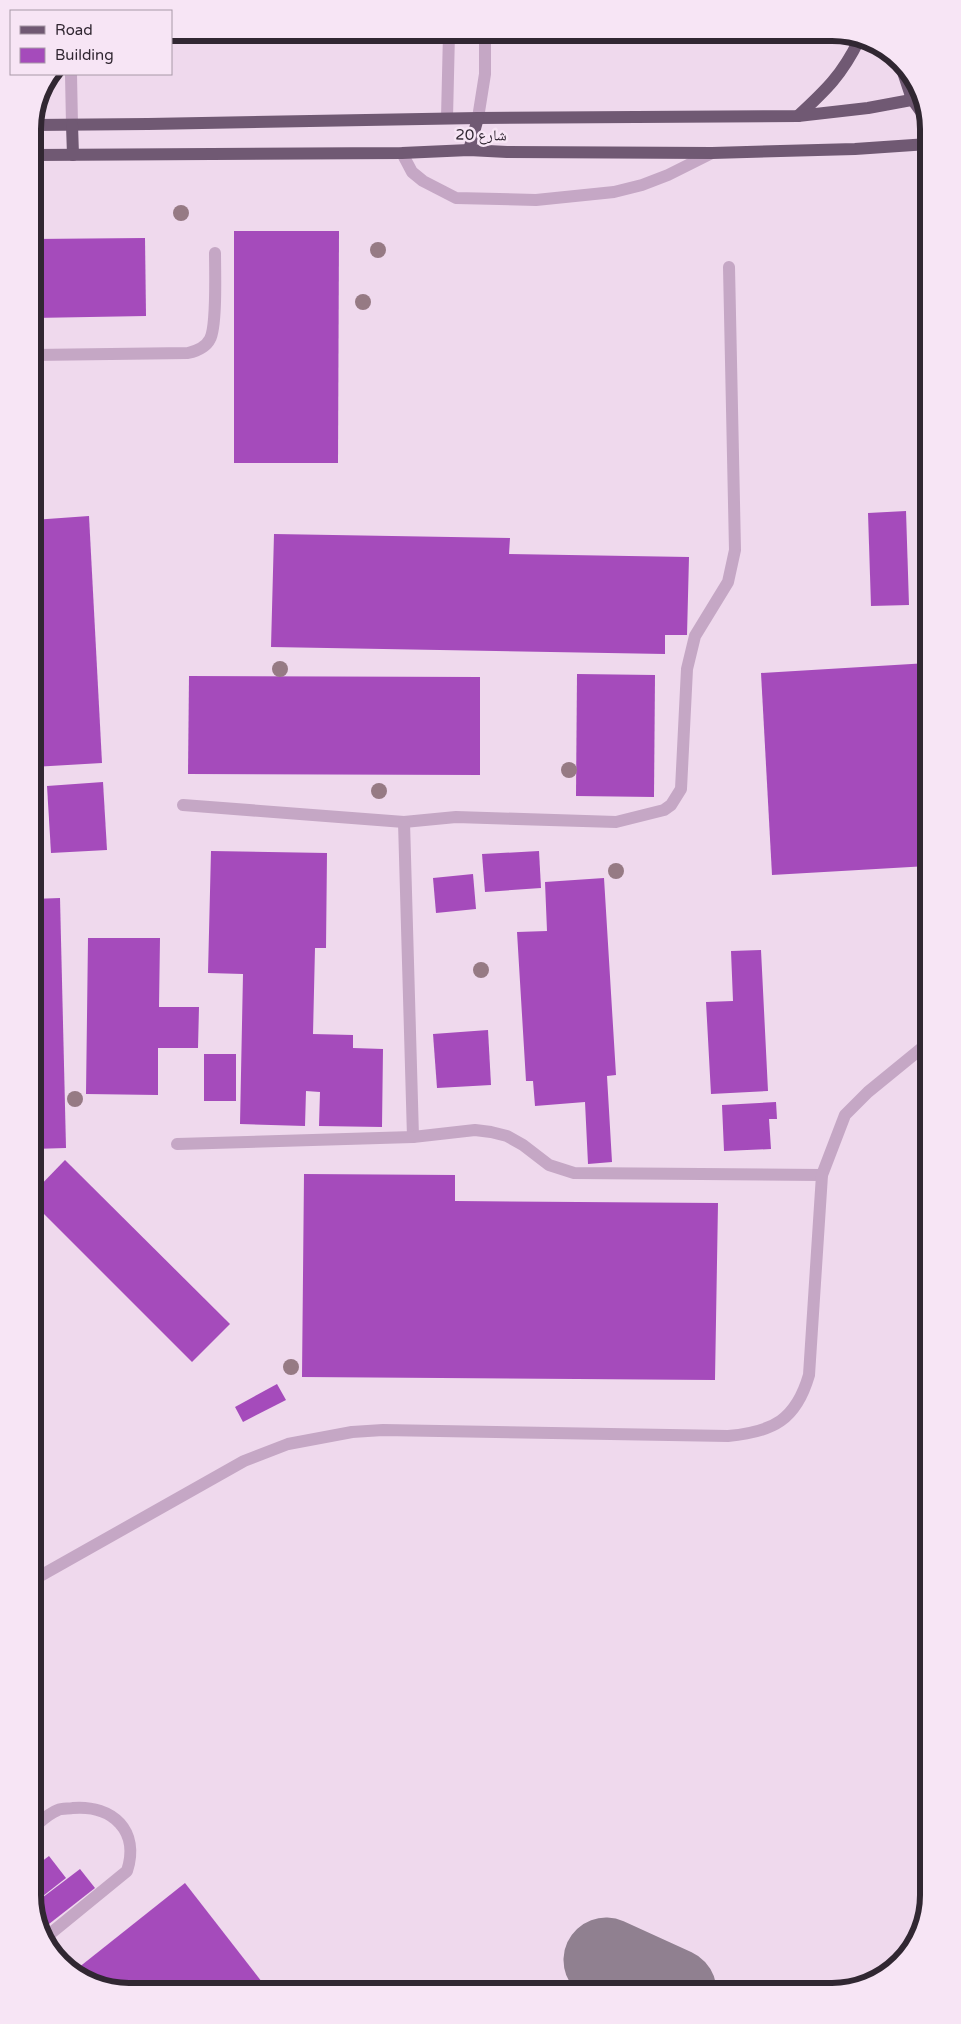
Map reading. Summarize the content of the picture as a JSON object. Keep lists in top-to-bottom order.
{
  "streets": {
    "main road": ["شارع 20"]
  },
  "legend": ["Road", "Building"]
}
